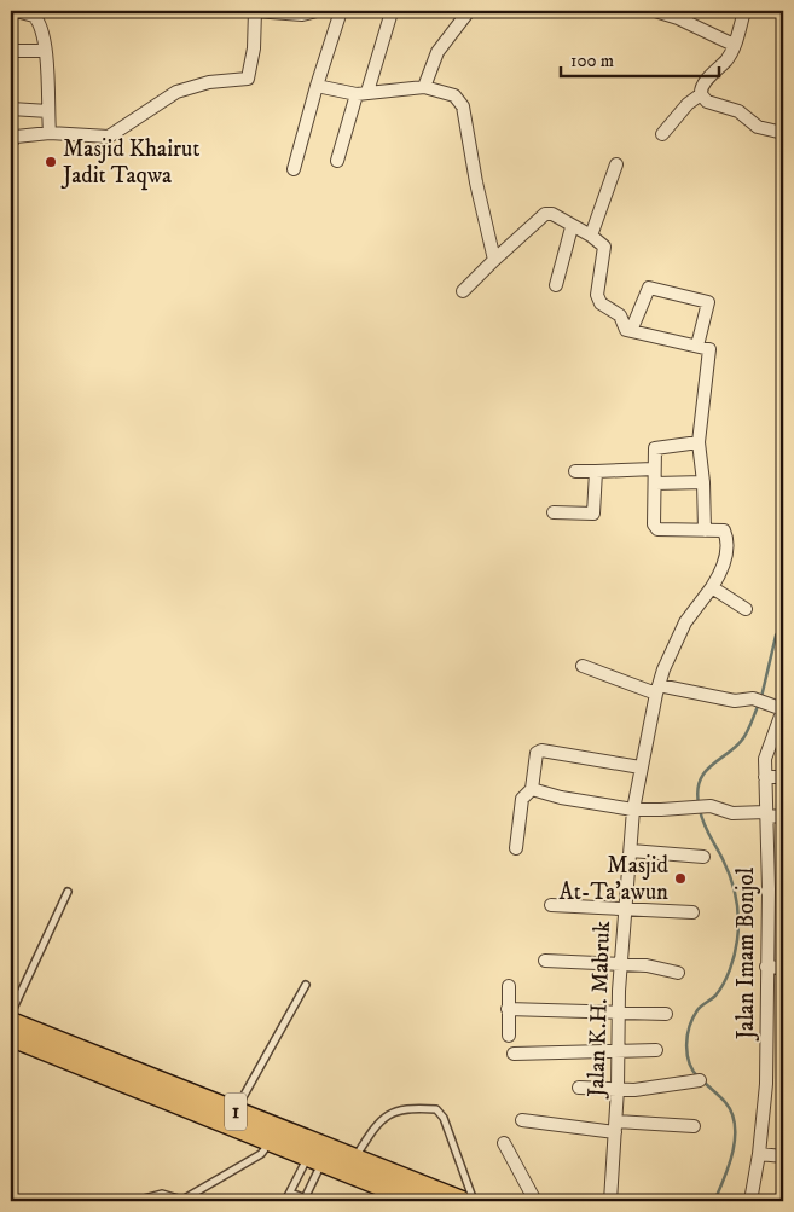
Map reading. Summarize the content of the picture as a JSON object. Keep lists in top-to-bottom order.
{
  "streets": {
    "highway": ["1"],
    "street": ["Jalan Imam Bonjol", "Jalan K.H. Mabruk"]
  },
  "places": ["Masjid Khairut Jadit Taqwa", "Masjid At-Ta'awun"],
  "scale_bar": "100 m"
}
